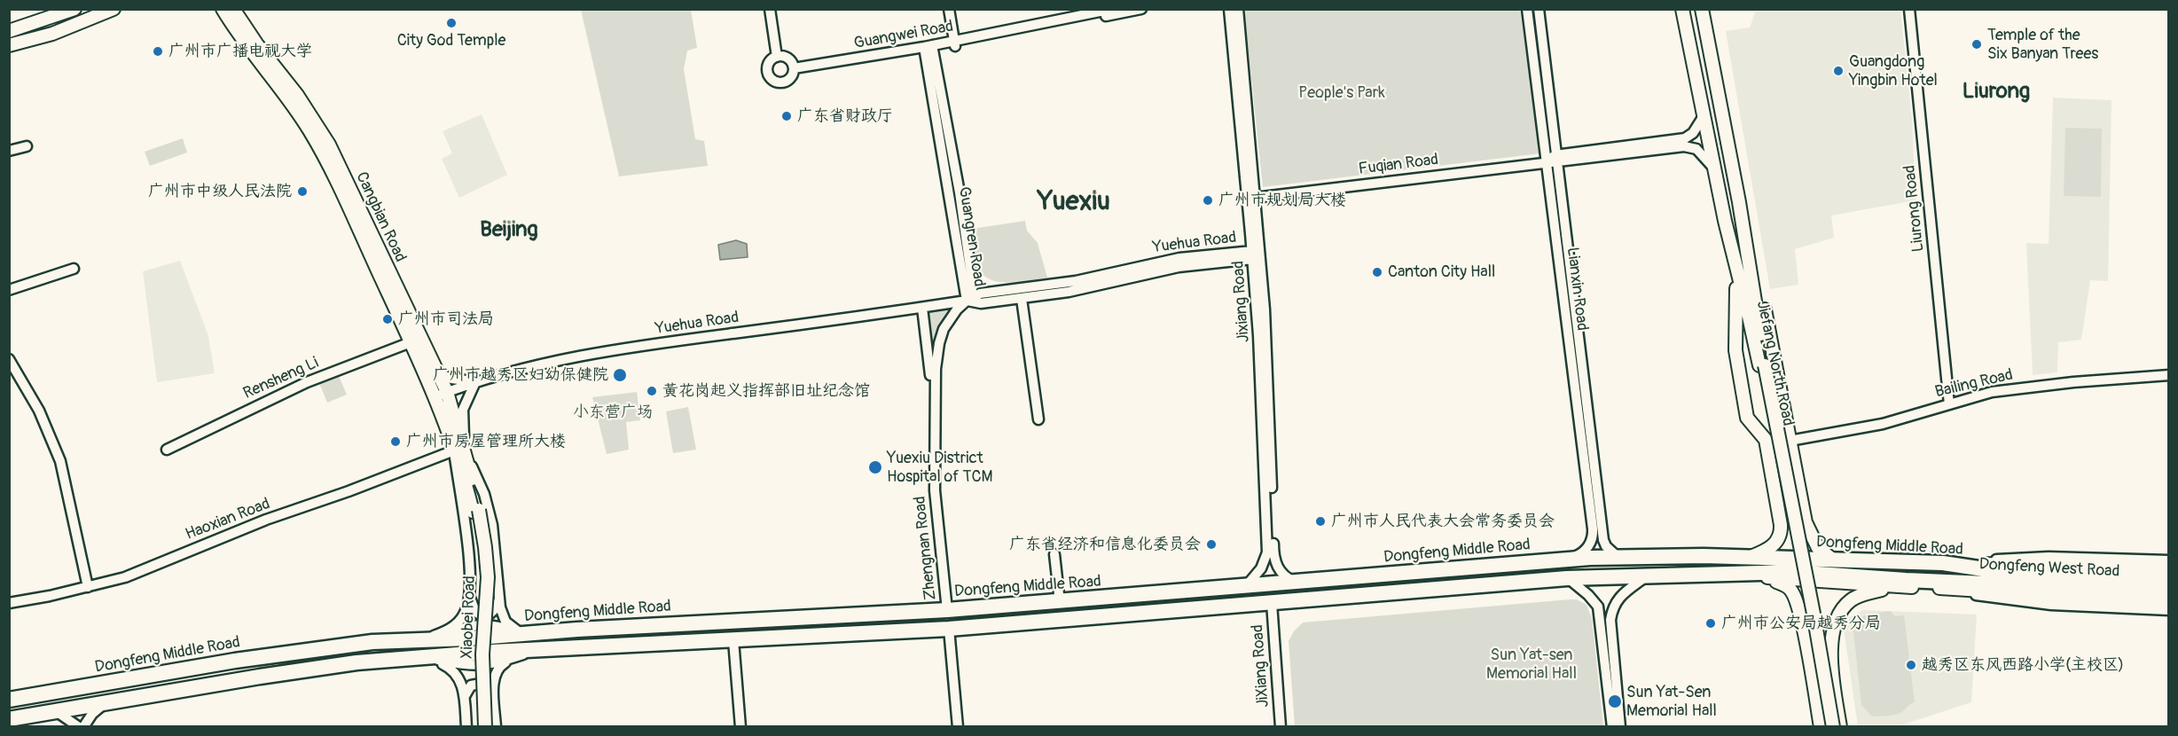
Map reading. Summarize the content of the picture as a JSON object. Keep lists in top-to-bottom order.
{
  "streets": {
    "highway": ["Dongfeng Middle Road", "Dongfeng West Road"],
    "main road": ["Cangbian Road", "Jiefang North Road", "Xiaobei Road"],
    "street": [
      "Guangwei Road",
      "Fuqian Road",
      "Liurong Road",
      "Guangren Road",
      "Yuehua Road",
      "Lianxin Road",
      "Jixiang Road",
      "Rensheng Li",
      "Bailing Road",
      "Haoxian Road",
      "Zhengnan Road",
      "JiXiang Road"
    ]
  },
  "crossings": [
    ["Guangwei Road", "Guangren Road"],
    ["Fuqian Road", "Lianxin Road"],
    ["Fuqian Road", "Jixiang Road"],
    ["Fuqian Road", "Jiefang North Road"],
    ["Liurong Road", "Bailing Road"],
    ["Cangbian Road", "Yuehua Road"],
    ["Cangbian Road", "Rensheng Li"],
    ["Cangbian Road", "Haoxian Road"],
    ["Cangbian Road", "Dongfeng Middle Road"],
    ["Cangbian Road", "Xiaobei Road"],
    ["Guangren Road", "Yuehua Road"],
    ["Guangren Road", "Zhengnan Road"],
    ["Yuehua Road", "Jixiang Road"],
    ["Yuehua Road", "Zhengnan Road"],
    ["Lianxin Road", "Dongfeng Middle Road"],
    ["Jixiang Road", "Dongfeng Middle Road"],
    ["Dongfeng Middle Road", "Zhengnan Road"],
    ["Dongfeng Middle Road", "Dongfeng West Road"]
  ],
  "districts": ["Liurong", "Yuexiu", "Beijing"],
  "parks": ["People's Park", "小东营广场", "Sun Yat-sen Memorial Hall"],
  "places": [
    "City God Temple",
    "Temple of the Six Banyan Trees",
    "广州市广播电视大学",
    "Guangdong Yingbin Hotel",
    "广东省财政厅",
    "广州市中级人民法院",
    "广州市规划局大楼",
    "Canton City Hall",
    "广州市司法局",
    "广州市越秀区妇幼保健院",
    "黄花岗起义指挥部旧址纪念馆",
    "广州市房屋管理所大楼",
    "Yuexiu District Hospital of TCM",
    "广州市人民代表大会常务委员会",
    "广东省经济和信息化委员会",
    "广州市公安局越秀分局",
    "越秀区东风西路小学(主校区)",
    "Sun Yat-Sen Memorial Hall"
  ]
}
